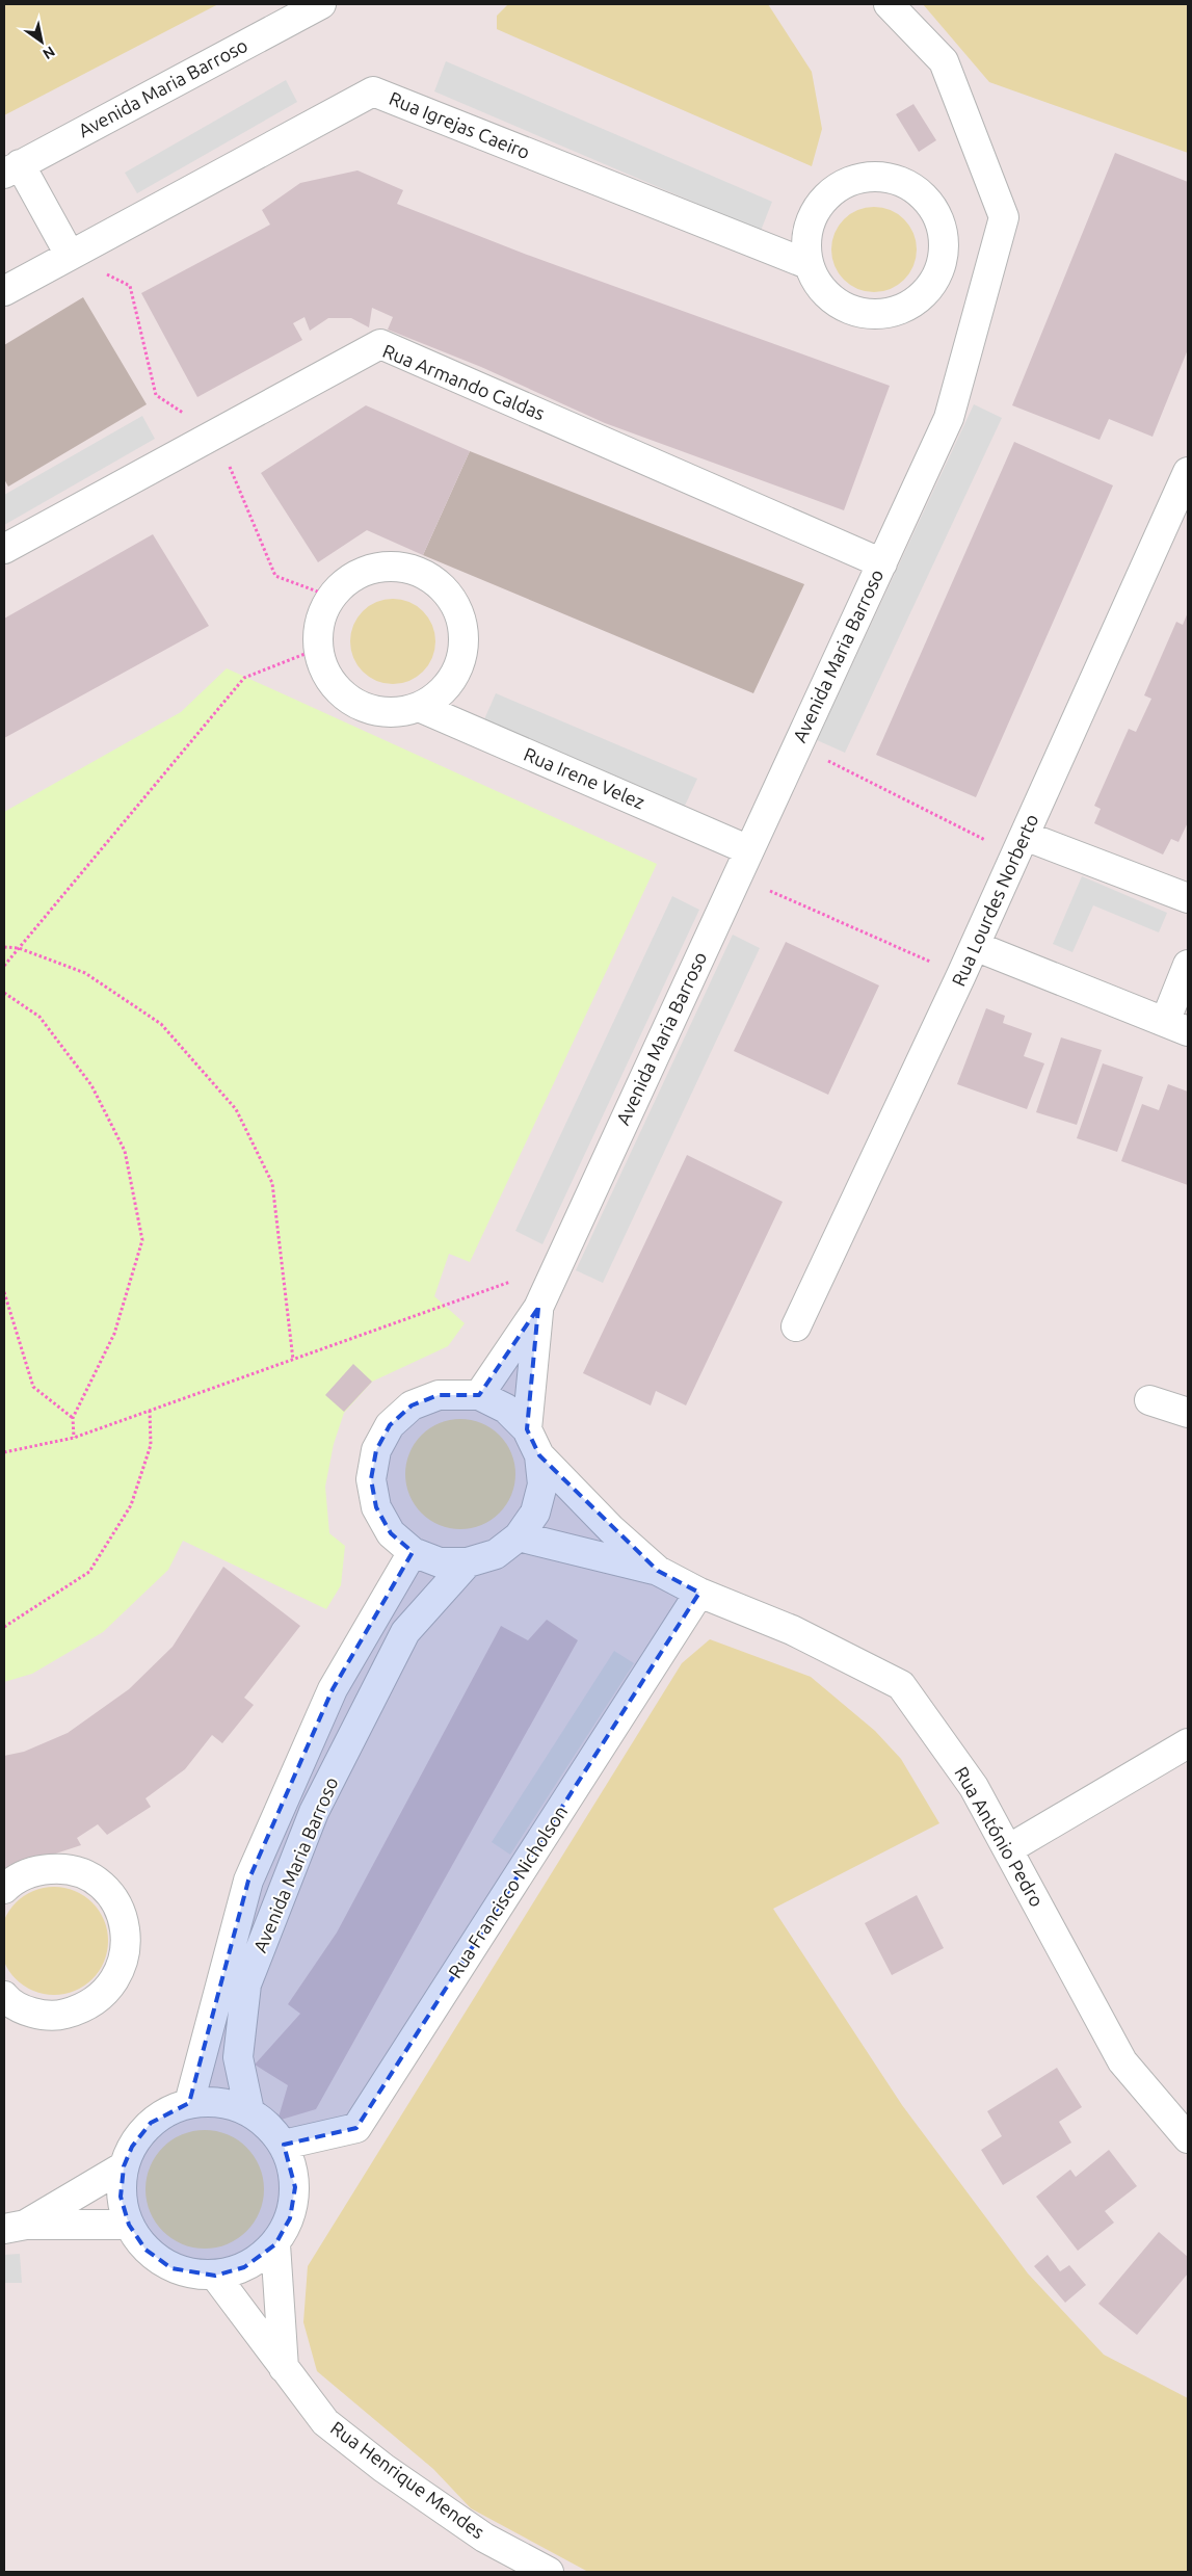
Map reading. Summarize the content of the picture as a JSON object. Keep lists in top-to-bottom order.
{
  "streets": {
    "street": [
      "Avenida Maria Barroso",
      "Rua Igrejas Caeiro",
      "Rua Armando Caldas",
      "Rua Irene Velez",
      "Rua Lourdes Norberto",
      "Rua António Pedro",
      "Rua Francisco Nicholson",
      "Rua Henrique Mendes"
    ]
  },
  "crossings": [
    ["Avenida Maria Barroso", "Rua Armando Caldas"],
    ["Avenida Maria Barroso", "Rua Irene Velez"],
    ["Avenida Maria Barroso", "Rua António Pedro"],
    ["Avenida Maria Barroso", "Rua Francisco Nicholson"],
    ["Avenida Maria Barroso", "Rua Henrique Mendes"],
    ["Rua António Pedro", "Rua Francisco Nicholson"],
    ["Rua Francisco Nicholson", "Rua Henrique Mendes"]
  ],
  "north": "bottom right"
}
